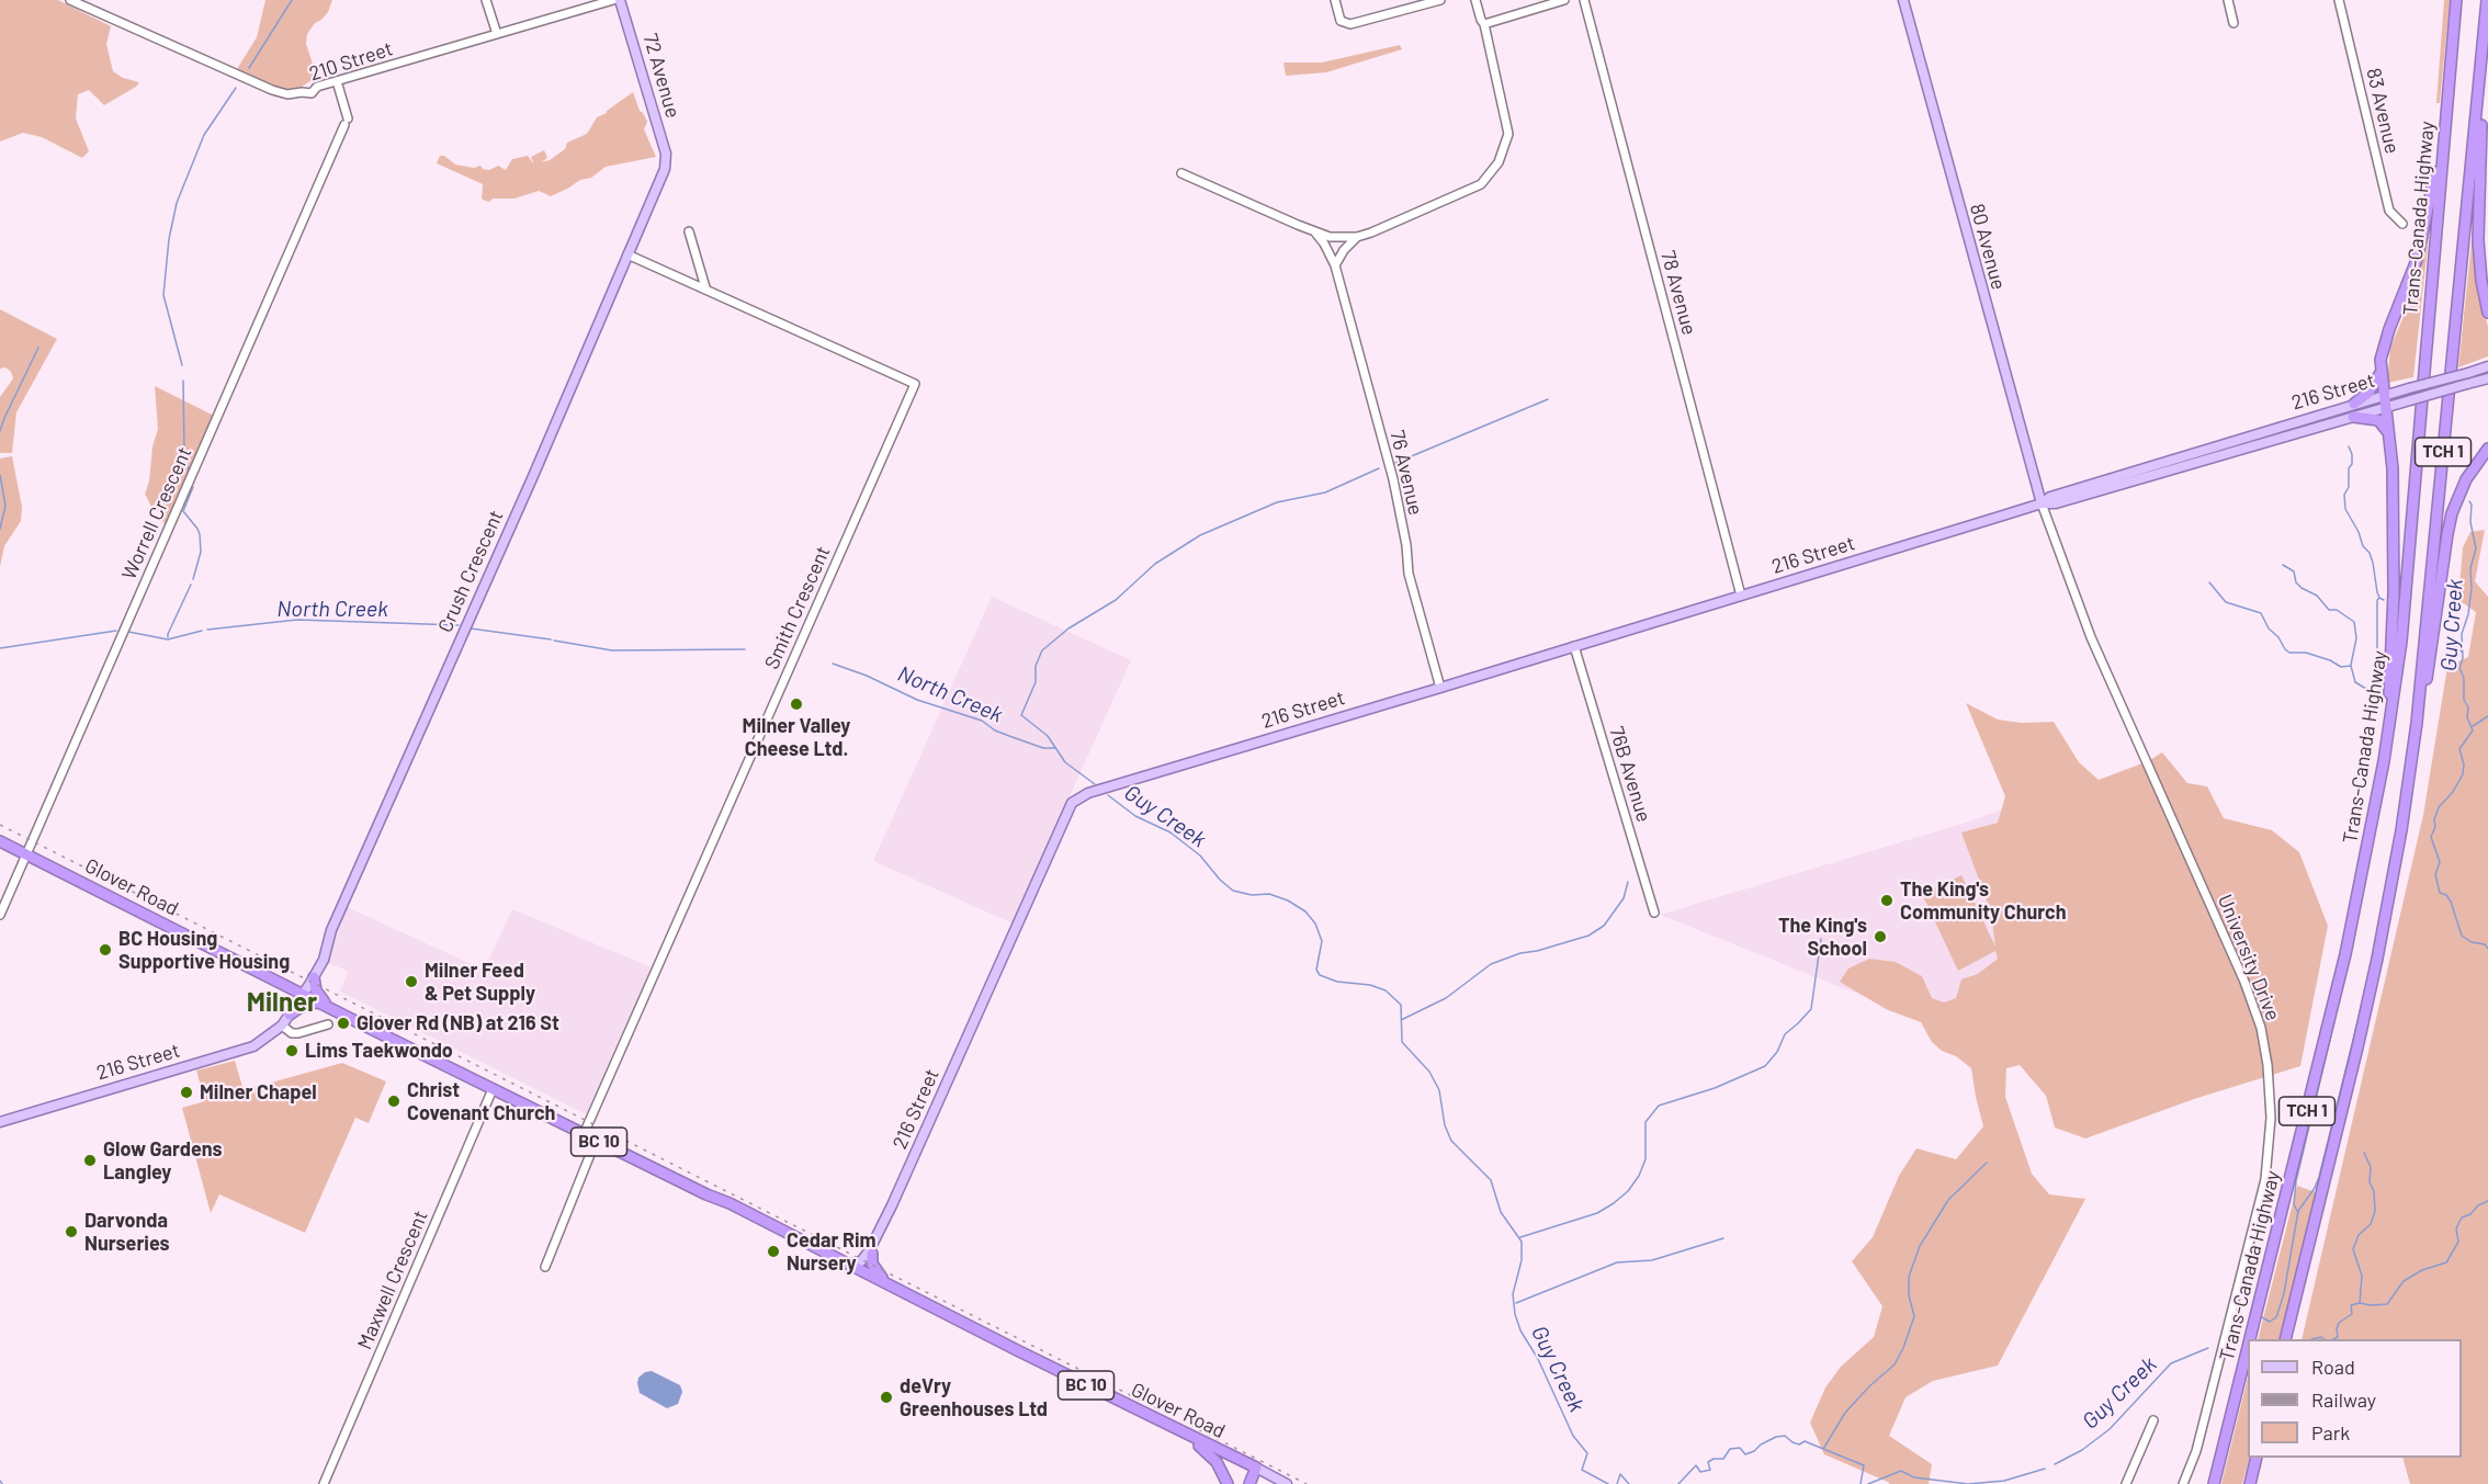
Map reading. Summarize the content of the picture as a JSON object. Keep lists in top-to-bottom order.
{
  "streets": {
    "highway": [
      "Trans-Canada Highway",
      "TCH 1",
      "Glover Road",
      "BC 10"
    ],
    "main road": [
      "72 Avenue",
      "80 Avenue",
      "216 Street",
      "Crush Crescent"
    ],
    "street": [
      "210 Street",
      "83 Avenue",
      "78 Avenue",
      "76 Avenue",
      "Worrell Crescent",
      "Smith Crescent",
      "76B Avenue",
      "University Drive",
      "Maxwell Crescent"
    ]
  },
  "crossings": [
    ["210 Street", "Worrell Crescent"],
    ["72 Avenue", "Crush Crescent"],
    ["80 Avenue", "216 Street"],
    ["80 Avenue", "University Drive"],
    ["78 Avenue", "216 Street"],
    ["216 Street", "76 Avenue"],
    ["216 Street", "Crush Crescent"],
    ["216 Street", "76B Avenue"],
    ["216 Street", "Glover Road"],
    ["216 Street", "University Drive"],
    ["Worrell Crescent", "Glover Road"],
    ["Crush Crescent", "Smith Crescent"],
    ["Crush Crescent", "Glover Road"],
    ["Smith Crescent", "Glover Road"],
    ["Glover Road", "Maxwell Crescent"]
  ],
  "districts": ["Milner"],
  "water": ["North Creek", "Guy Creek"],
  "places": [
    "Milner Valley Cheese Ltd.",
    "The King's Community Church",
    "The King's School",
    "BC Housing Supportive Housing",
    "Milner Feed & Pet Supply",
    "Glover Rd (NB) at 216 St",
    "Lims Taekwondo",
    "Milner Chapel",
    "Christ Covenant Church",
    "Glow Gardens Langley",
    "Darvonda Nurseries",
    "Cedar Rim Nursery",
    "deVry Greenhouses Ltd"
  ],
  "legend": ["Road", "Railway", "Park"]
}
